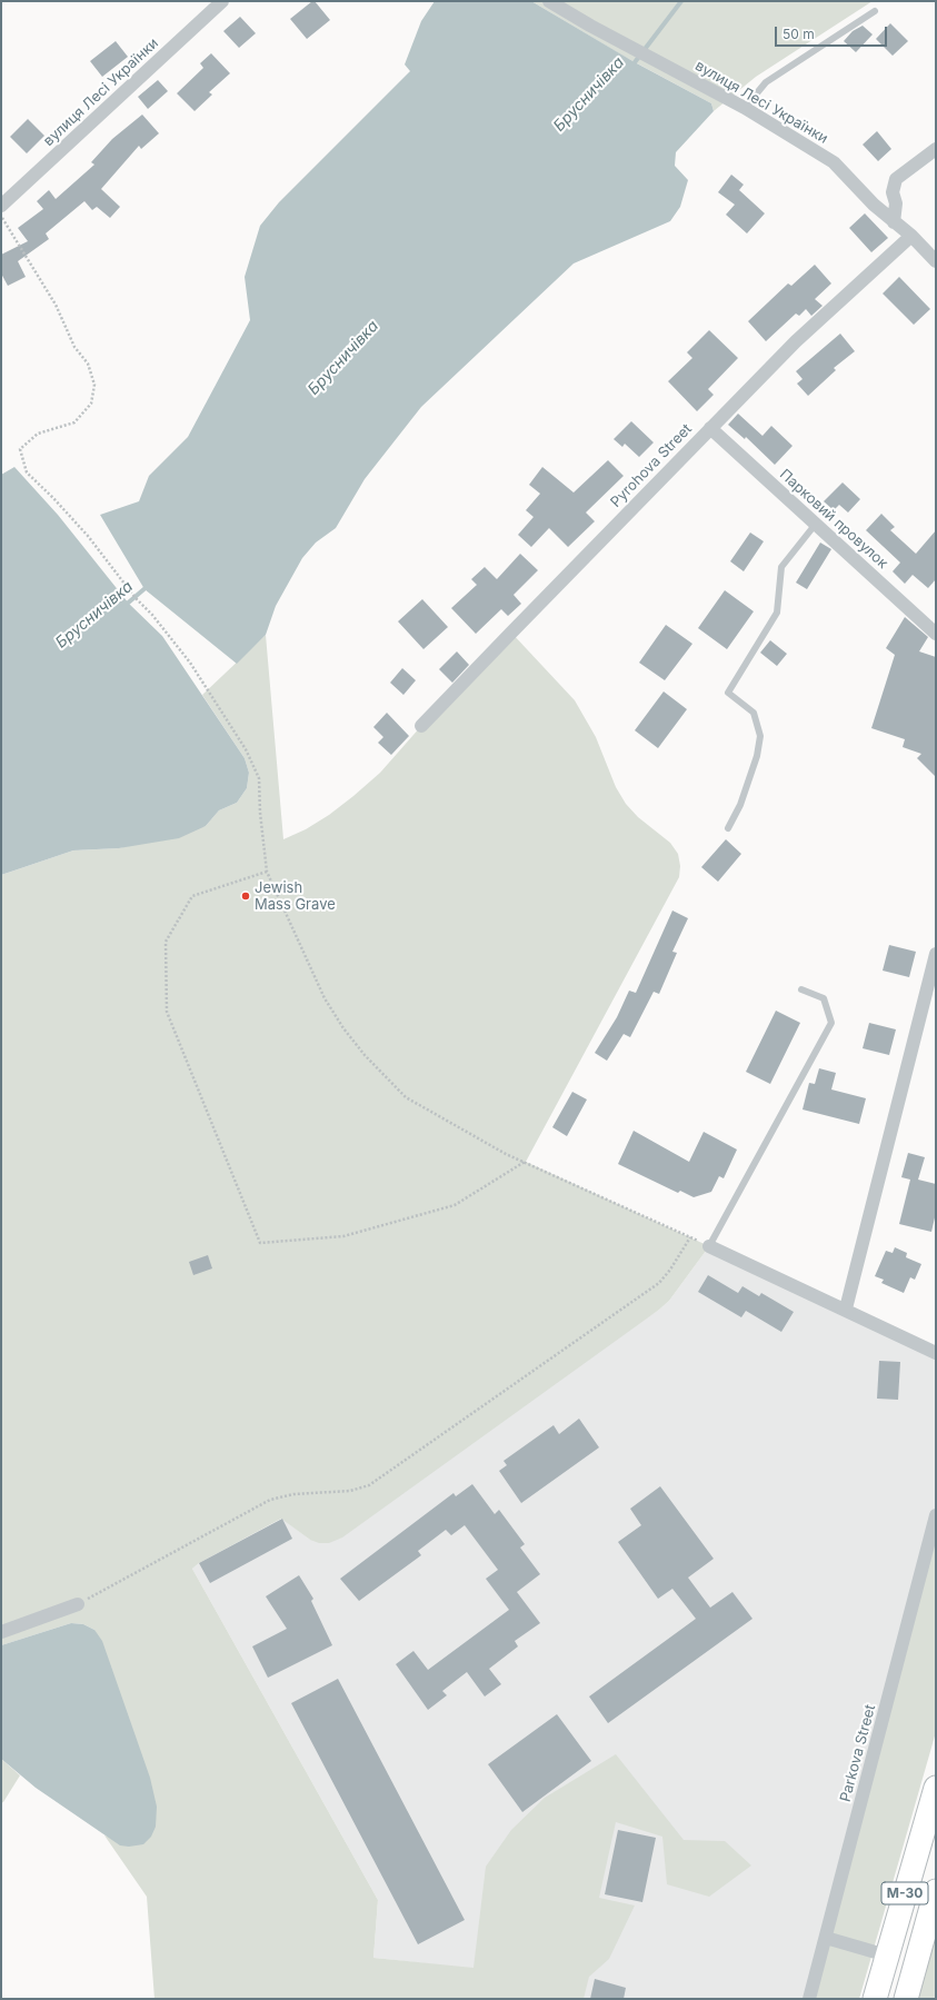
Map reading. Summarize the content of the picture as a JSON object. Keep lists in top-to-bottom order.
{
  "streets": {
    "highway": ["М-30"],
    "street": [
      "вулиця Лесі Українки",
      "Pyrohova Street",
      "Парковий провулок",
      "Parkova Street"
    ]
  },
  "crossings": [
    ["вулиця Лесі Українки", "Pyrohova Street"],
    ["Pyrohova Street", "Парковий провулок"]
  ],
  "water": ["Брусничівка"],
  "places": ["Jewish Mass Grave"],
  "scale_bar": "50 m"
}
